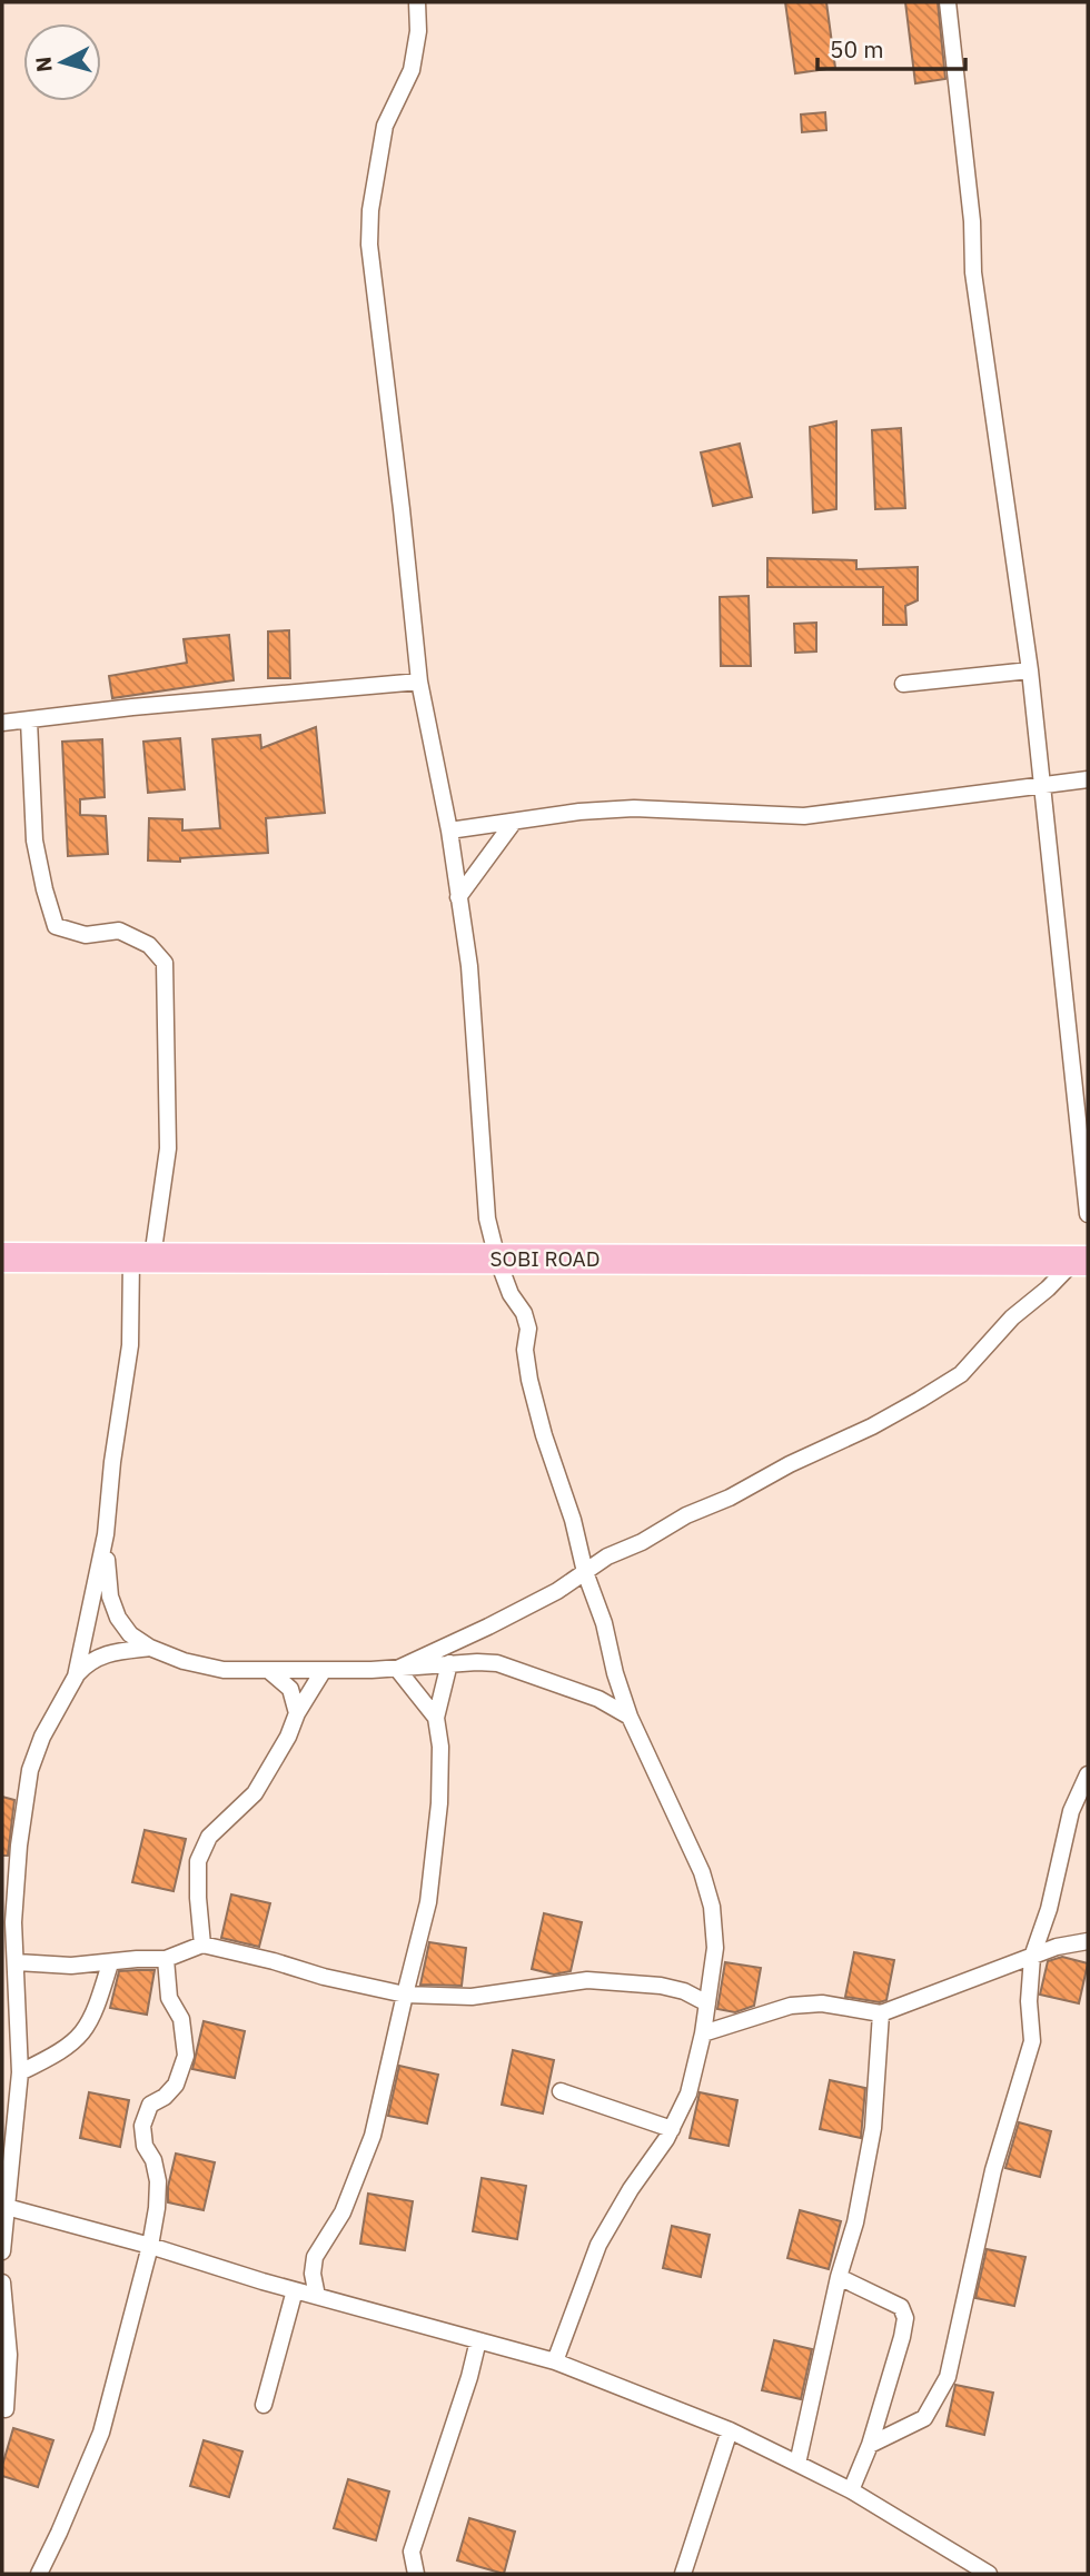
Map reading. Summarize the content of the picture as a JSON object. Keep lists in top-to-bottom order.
{
  "streets": {
    "highway": ["SOBI ROAD"]
  },
  "scale_bar": "50 m",
  "north": "left"
}
